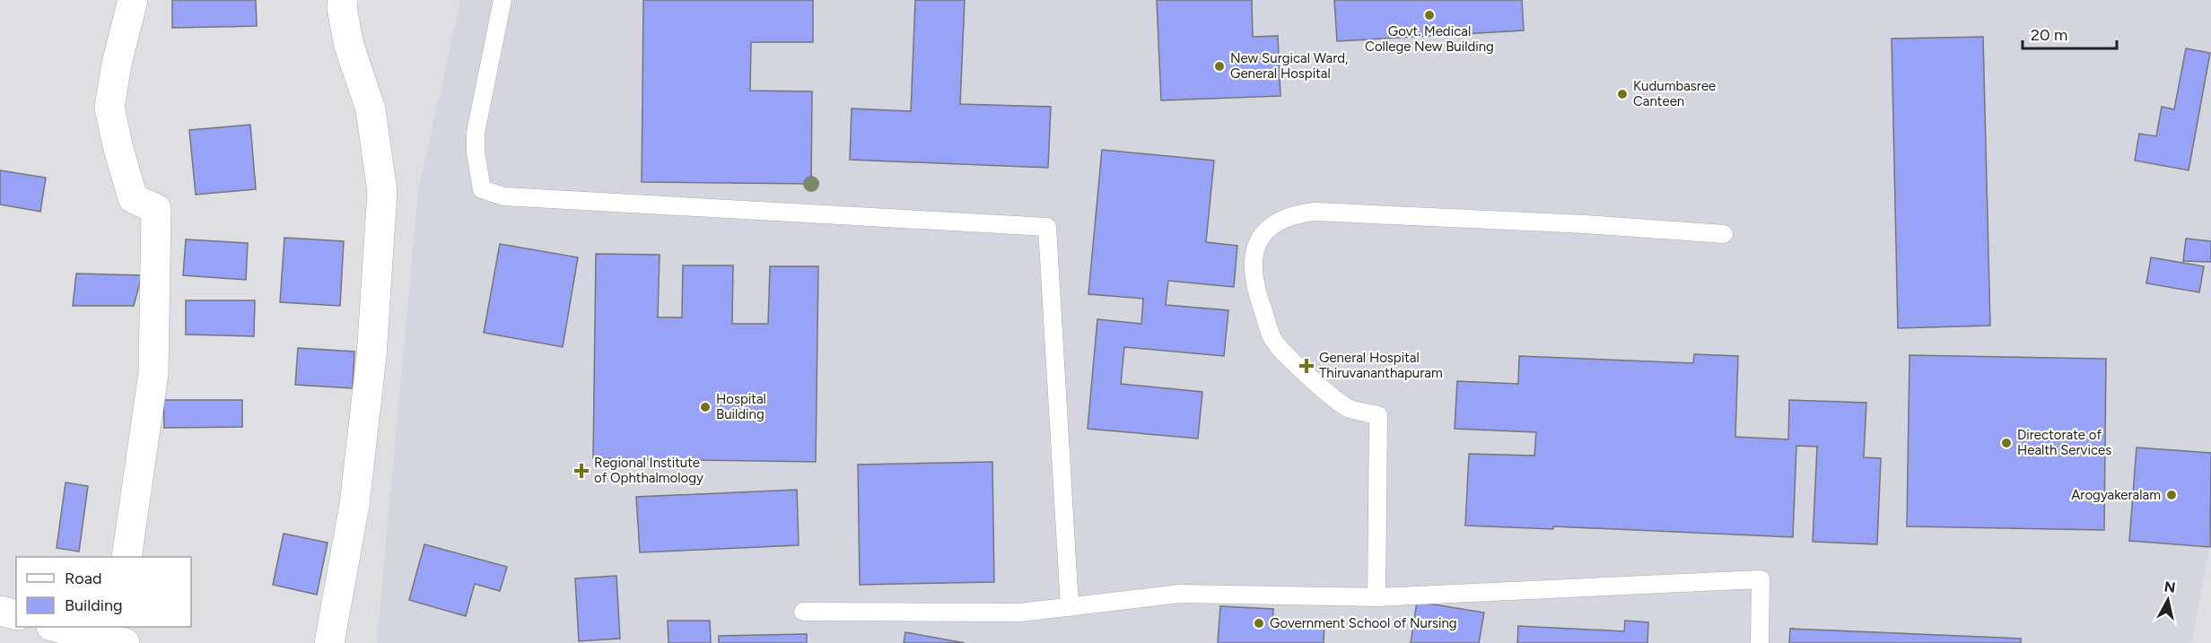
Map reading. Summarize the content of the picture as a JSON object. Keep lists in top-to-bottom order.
{
  "places": {
    "other": [
      "Govt. Medical College New Building",
      "New Surgical Ward, General Hospital",
      "Kudumbasree Canteen",
      "Hospital Building",
      "Directorate of Health Services",
      "Arogyakeralam",
      "Government School of Nursing"
    ],
    "health": ["General Hospital Thiruvananthapuram", "Regional Institute of Ophthalmology"]
  },
  "legend": ["Road", "Building"],
  "scale_bar": "20 m",
  "north": "top"
}
